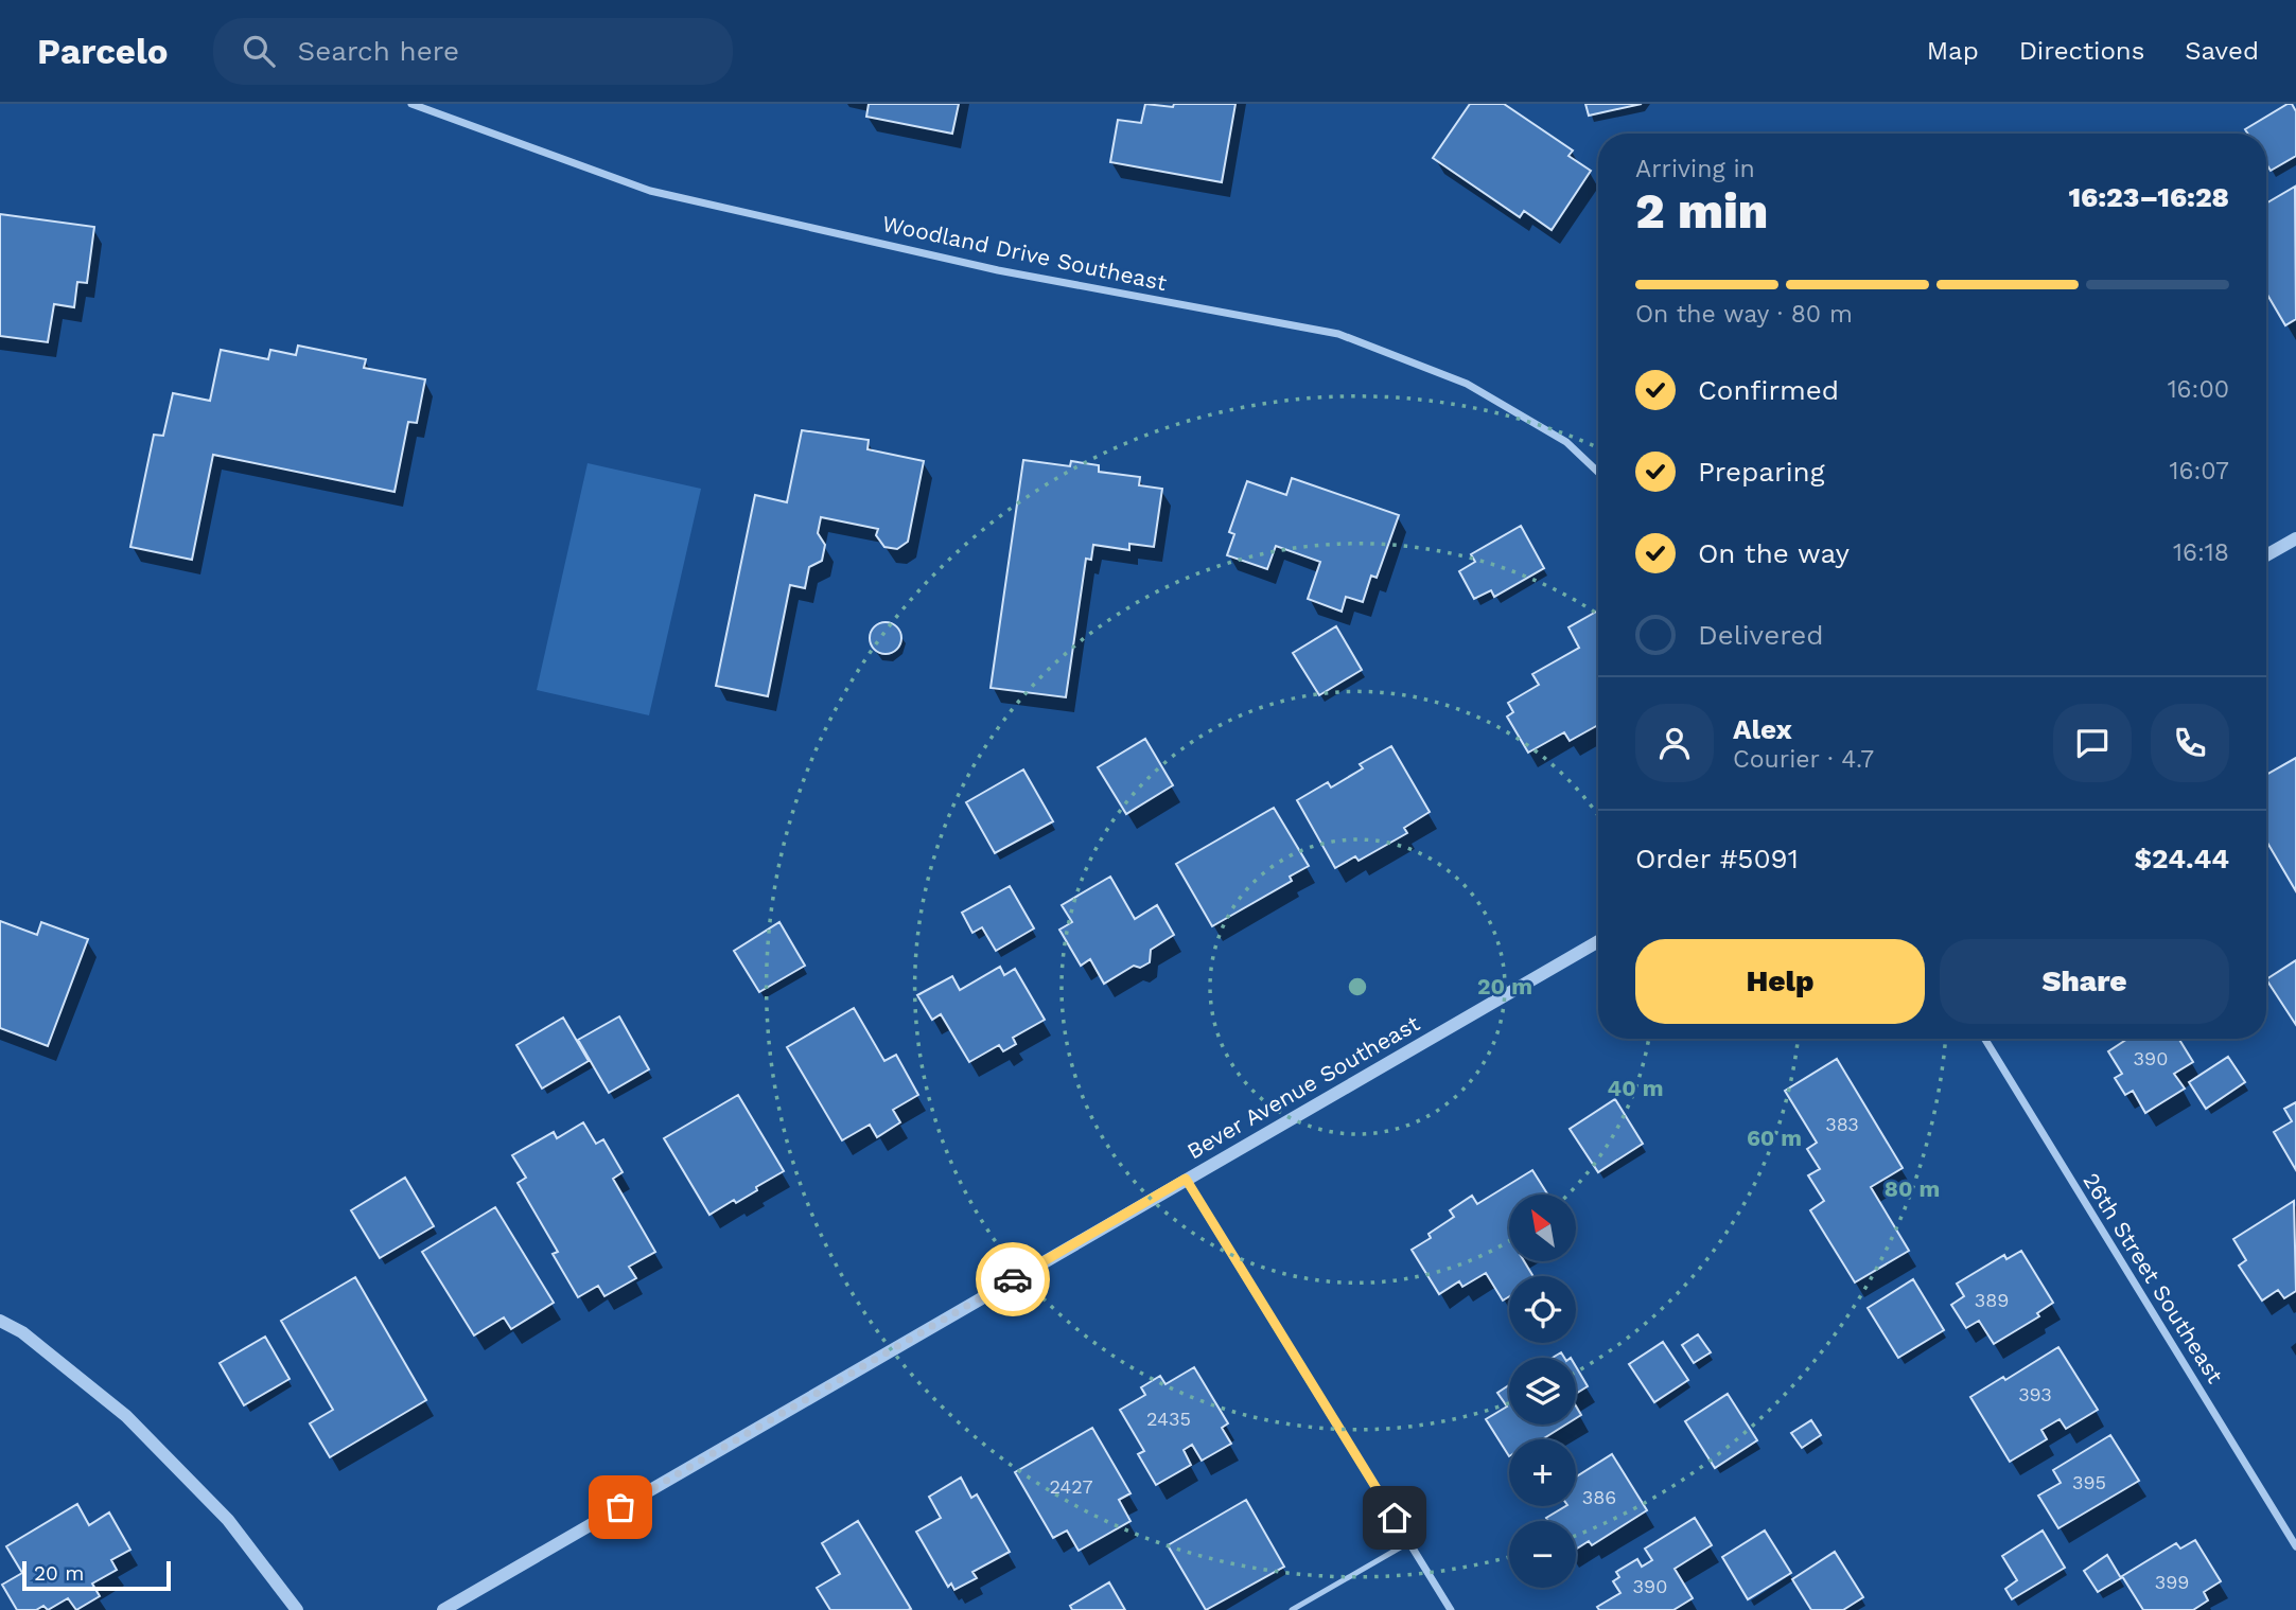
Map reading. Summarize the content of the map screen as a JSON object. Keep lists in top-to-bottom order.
{
  "streets": {
    "street": ["Woodland Drive Southeast", "Bever Avenue Southeast", "26th Street Southeast"]
  },
  "house_numbers": [
    "390",
    "383",
    "389",
    "393",
    "2435",
    "395",
    "2427",
    "386",
    "399",
    "390"
  ],
  "scale_bar": "20 m",
  "north": "top left",
  "page": {
    "header": "Parcelo",
    "search": "Search here",
    "nav": ["Map", "Directions", "Saved"],
    "heading": ["2 min", "Arriving in", "16:23–16:28"],
    "panel": [
      "Alex",
      "Courier · 4.7",
      "Order #5091",
      "$24.44"
    ],
    "bar": "On the way · 80 m",
    "list": [
      ["Confirmed", "16:00"],
      ["Preparing", "16:07"],
      ["On the way", "16:18"],
      "Delivered"
    ],
    "buttons": ["Help", "Share"],
    "map_buttons": ["+", "−"],
    "scale": "20 m"
  },
  "rings": [
    "20 m",
    "40 m",
    "60 m",
    "80 m"
  ]
}
